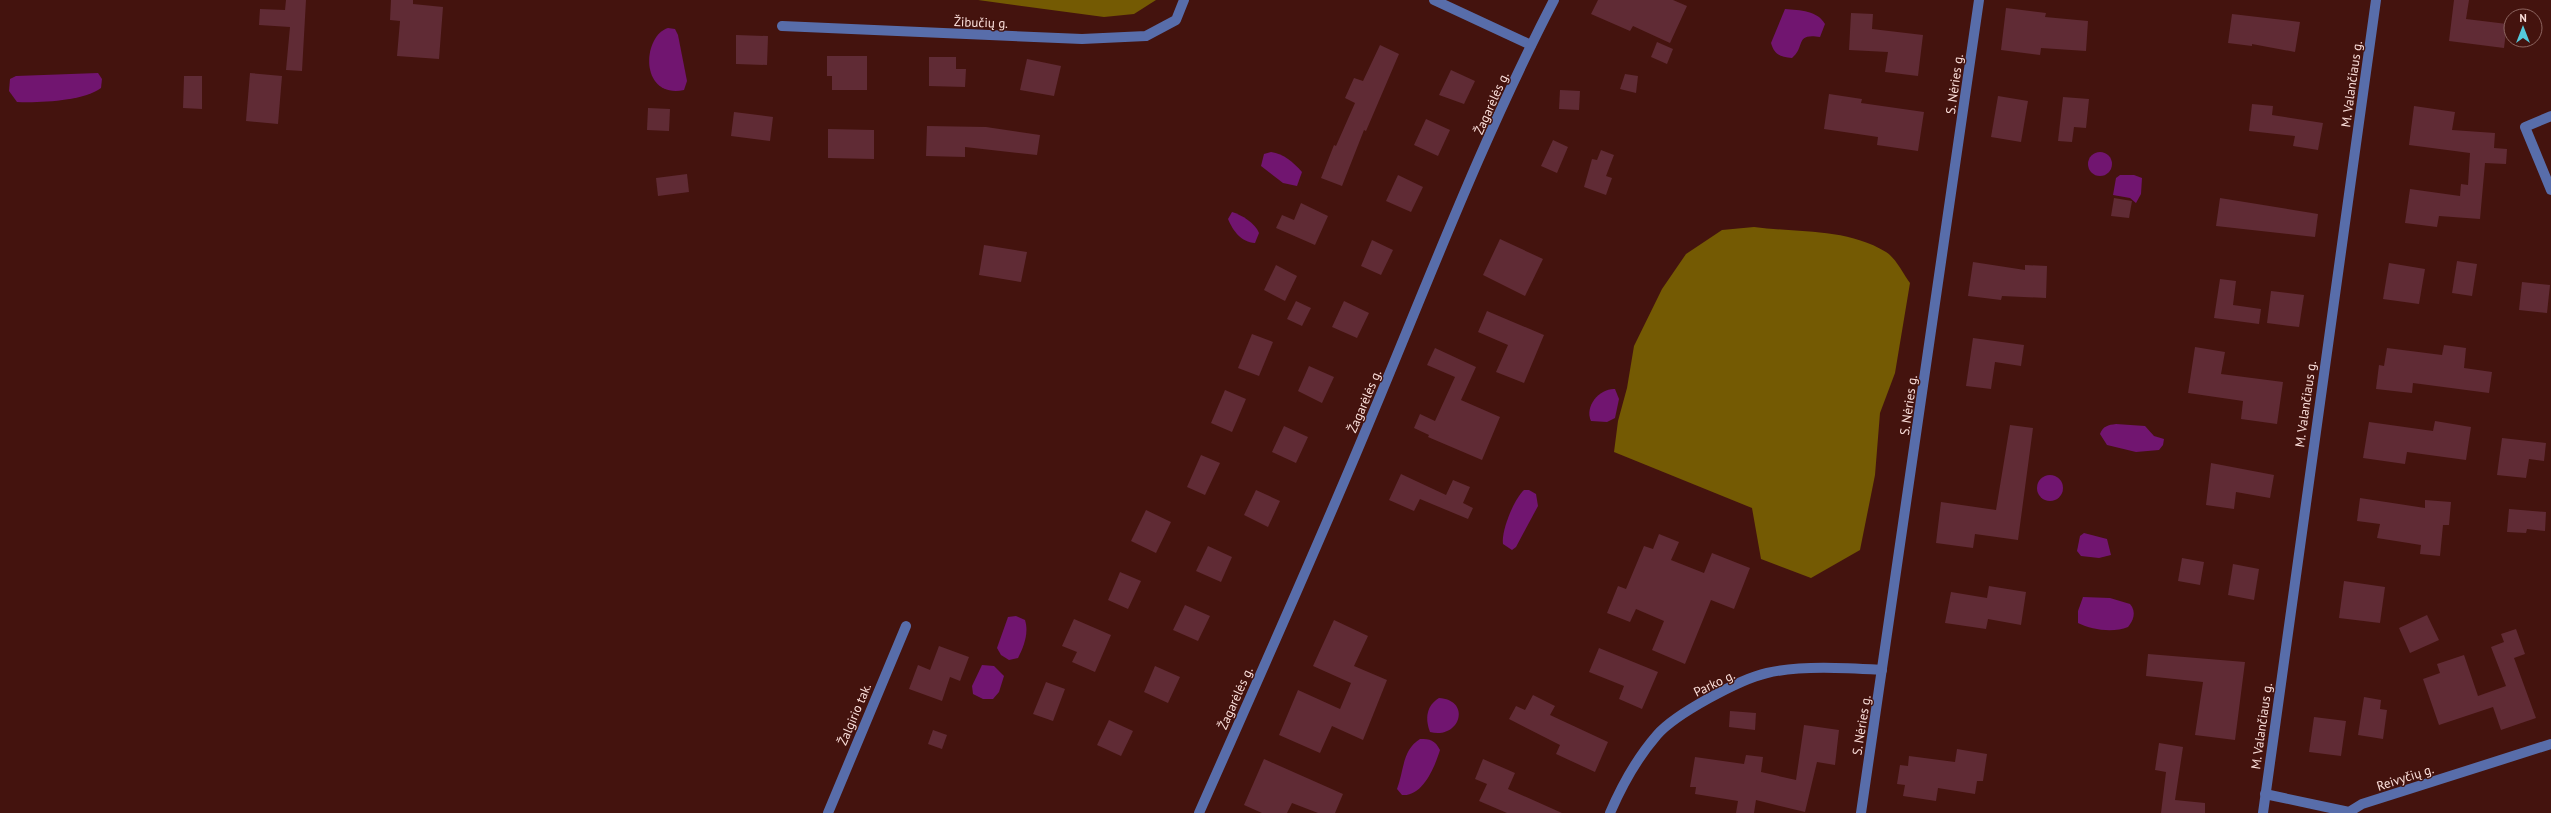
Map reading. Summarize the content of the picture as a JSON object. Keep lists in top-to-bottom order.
{
  "streets": {
    "street": [
      "Žibučių g.",
      "S. Nėries g.",
      "M. Valančiaus g.",
      "Žagarėlės g.",
      "Parko g.",
      "Žalgirio tak.",
      "Reivyčių g."
    ]
  },
  "crossings": [
    ["S. Nėries g.", "Parko g."],
    ["M. Valančiaus g.", "Reivyčių g."]
  ],
  "north": "top"
}
